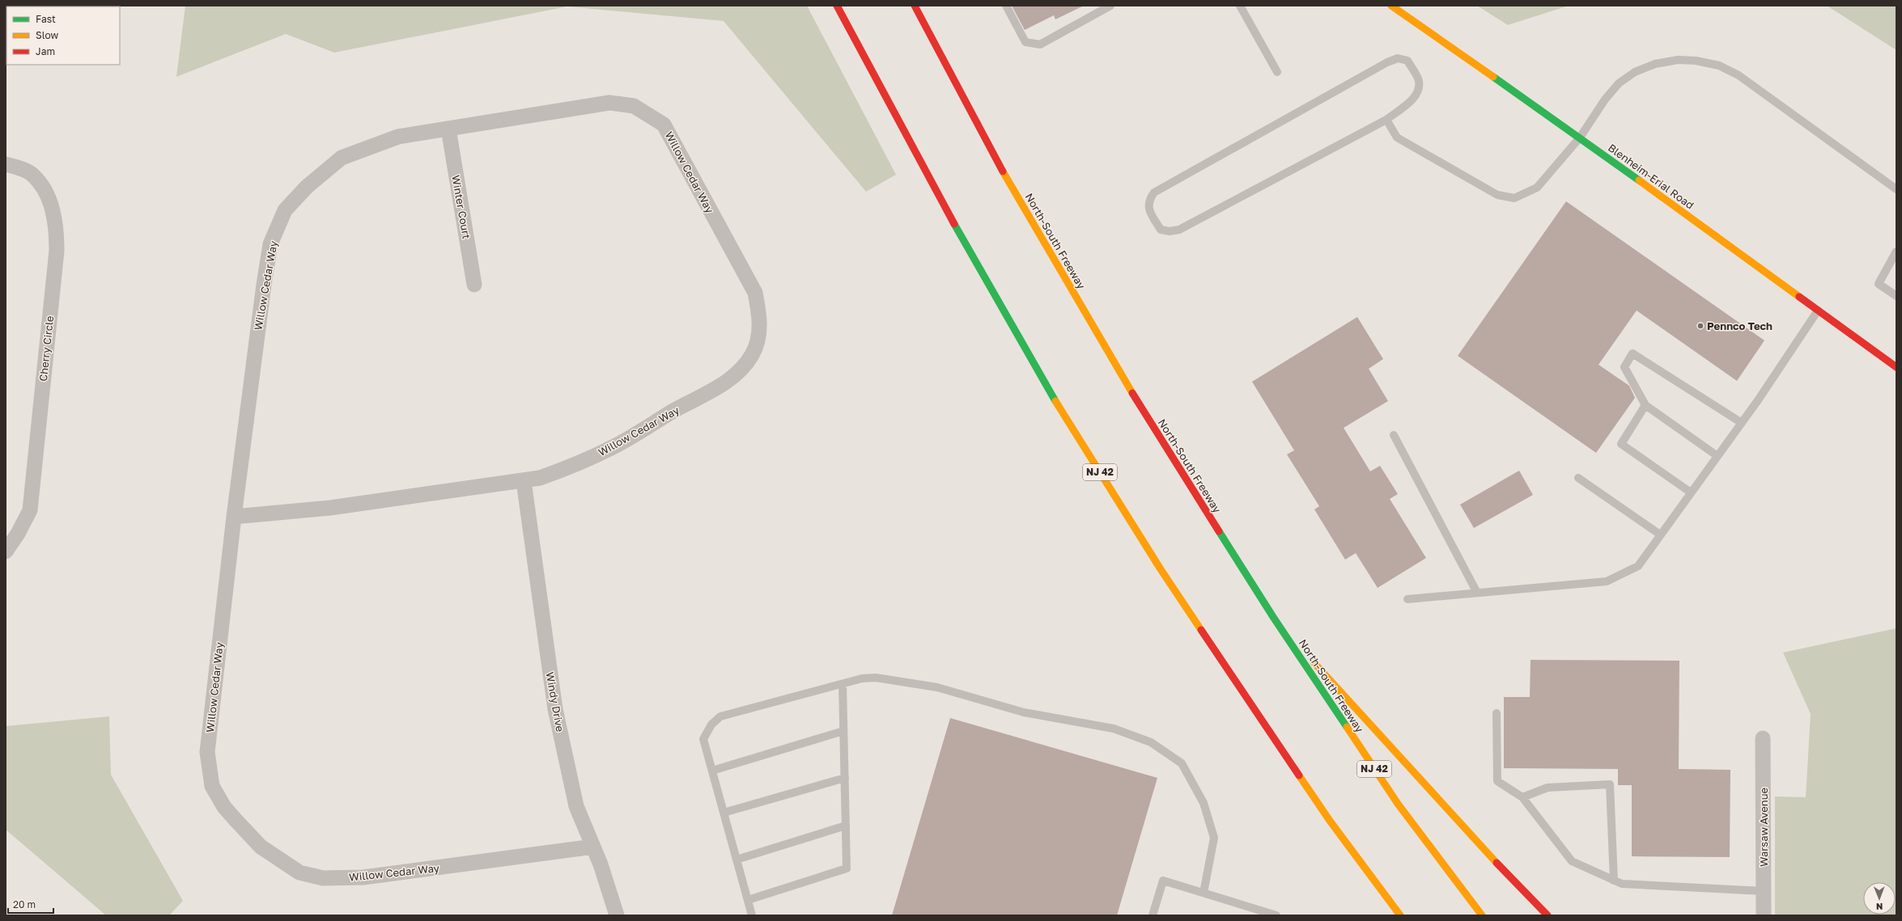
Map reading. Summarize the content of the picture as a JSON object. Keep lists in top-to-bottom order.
{
  "streets": {
    "main road": ["Blenheim-Erial Road", "North-South Freeway", "NJ 42"],
    "street": [
      "Willow Cedar Way",
      "Winter Court",
      "Cherry Circle",
      "Windy Drive",
      "Warsaw Avenue"
    ]
  },
  "crossings": [
    ["Willow Cedar Way", "Winter Court"],
    ["Willow Cedar Way", "Windy Drive"]
  ],
  "places": ["Pennco Tech"],
  "legend": ["Fast", "Slow", "Jam"],
  "scale_bar": "20 m",
  "north": "bottom"
}
